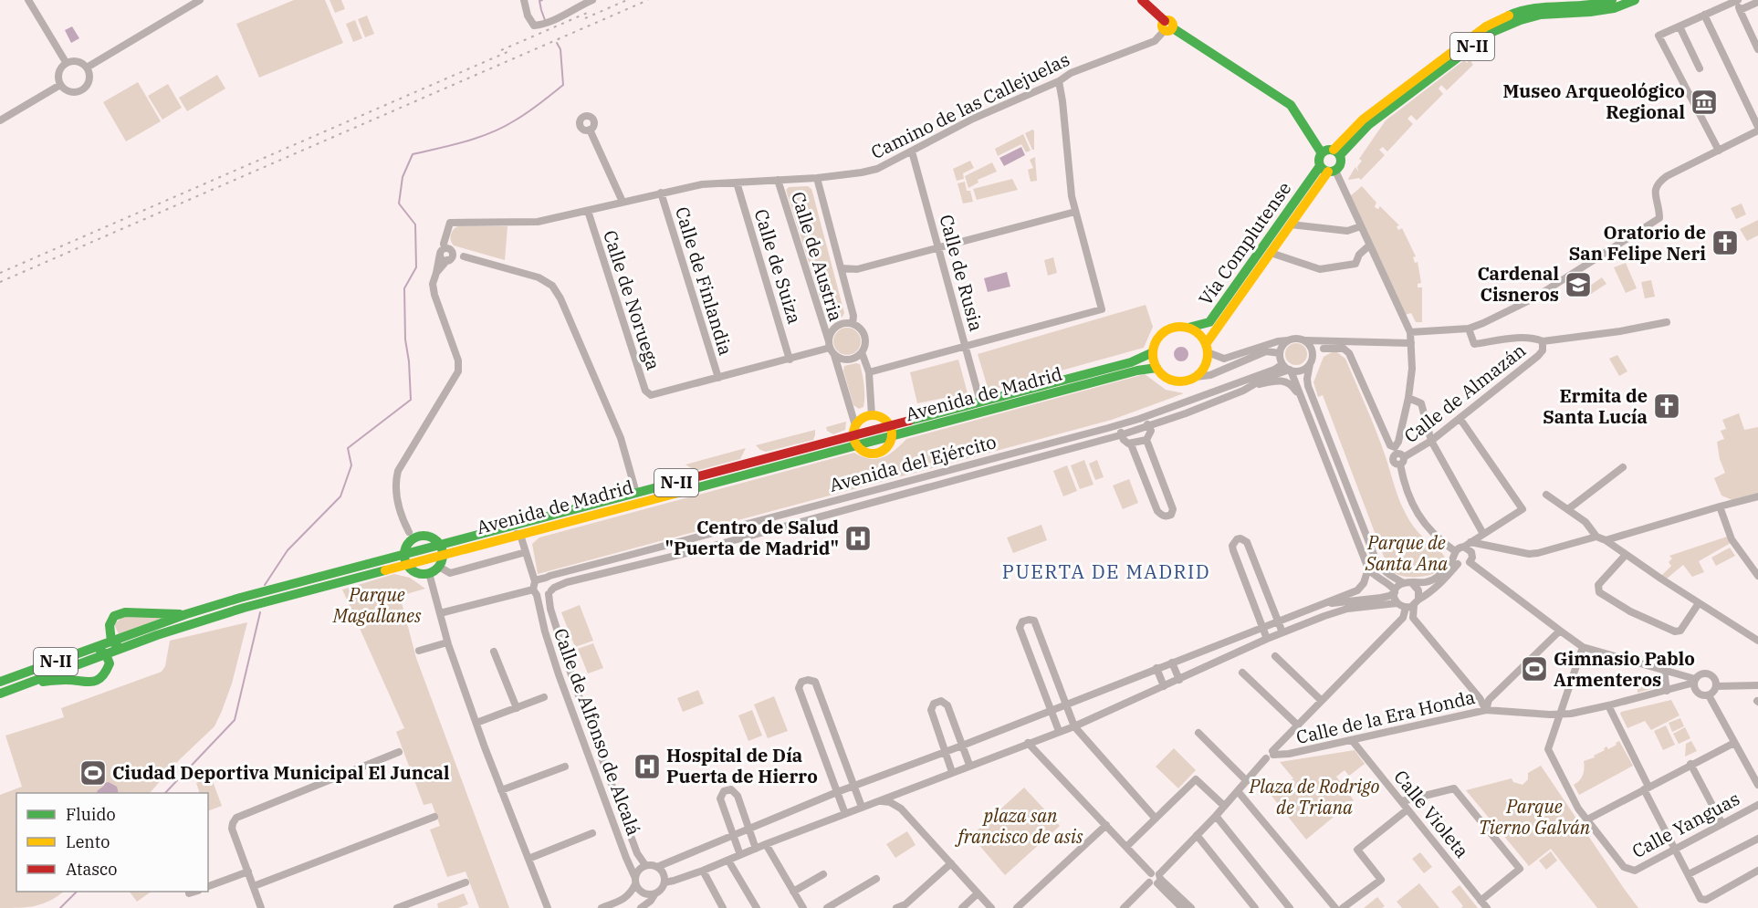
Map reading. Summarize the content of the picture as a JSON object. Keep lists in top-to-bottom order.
{
  "streets": {
    "main road": ["N-II", "Vía Complutense", "Avenida de Madrid"],
    "street": [
      "Camino de las Callejuelas",
      "Calle de Austria",
      "Calle de Suiza",
      "Calle de Rusia",
      "Calle de Finlandia",
      "Calle de Noruega",
      "Calle de Almazán",
      "Avenida del Ejército",
      "Calle de la Era Honda",
      "Calle de Alfonso de Alcalá",
      "Calle Violeta",
      "Calle Yanguas"
    ]
  },
  "crossings": [
    ["N-II", "Vía Complutense"],
    ["N-II", "Avenida de Madrid"],
    ["Camino de las Callejuelas", "Calle de Austria"],
    ["Camino de las Callejuelas", "Calle de Suiza"],
    ["Camino de las Callejuelas", "Calle de Rusia"],
    ["Camino de las Callejuelas", "Calle de Finlandia"],
    ["Camino de las Callejuelas", "Calle de Noruega"],
    ["Vía Complutense", "Avenida de Madrid"],
    ["Calle de Rusia", "Avenida de Madrid"],
    ["Calle de Finlandia", "Calle de Noruega"],
    ["Avenida de Madrid", "Calle de Alfonso de Alcalá"],
    ["Avenida del Ejército", "Calle de Alfonso de Alcalá"],
    ["Calle de la Era Honda", "Calle Violeta"]
  ],
  "districts": ["PUERTA DE MADRID"],
  "parks": [
    "Parque de Santa Ana",
    "Parque Magallanes",
    "Plaza de Rodrigo de Triana",
    "Parque Tierno Galván",
    "plaza san francisco de asis"
  ],
  "places": {
    "museum": ["Museo Arqueológico Regional"],
    "church": ["Oratorio de San Felipe Neri", "Ermita de Santa Lucía"],
    "school or university": ["Cardenal Cisneros"],
    "hospital": ["Centro de Salud \"Puerta de Madrid\"", "Hospital de Día Puerta de Hierro"],
    "sports": ["Gimnasio Pablo Armenteros", "Ciudad Deportiva Municipal El Juncal"]
  },
  "legend": ["Fluido", "Lento", "Atasco"]
}
